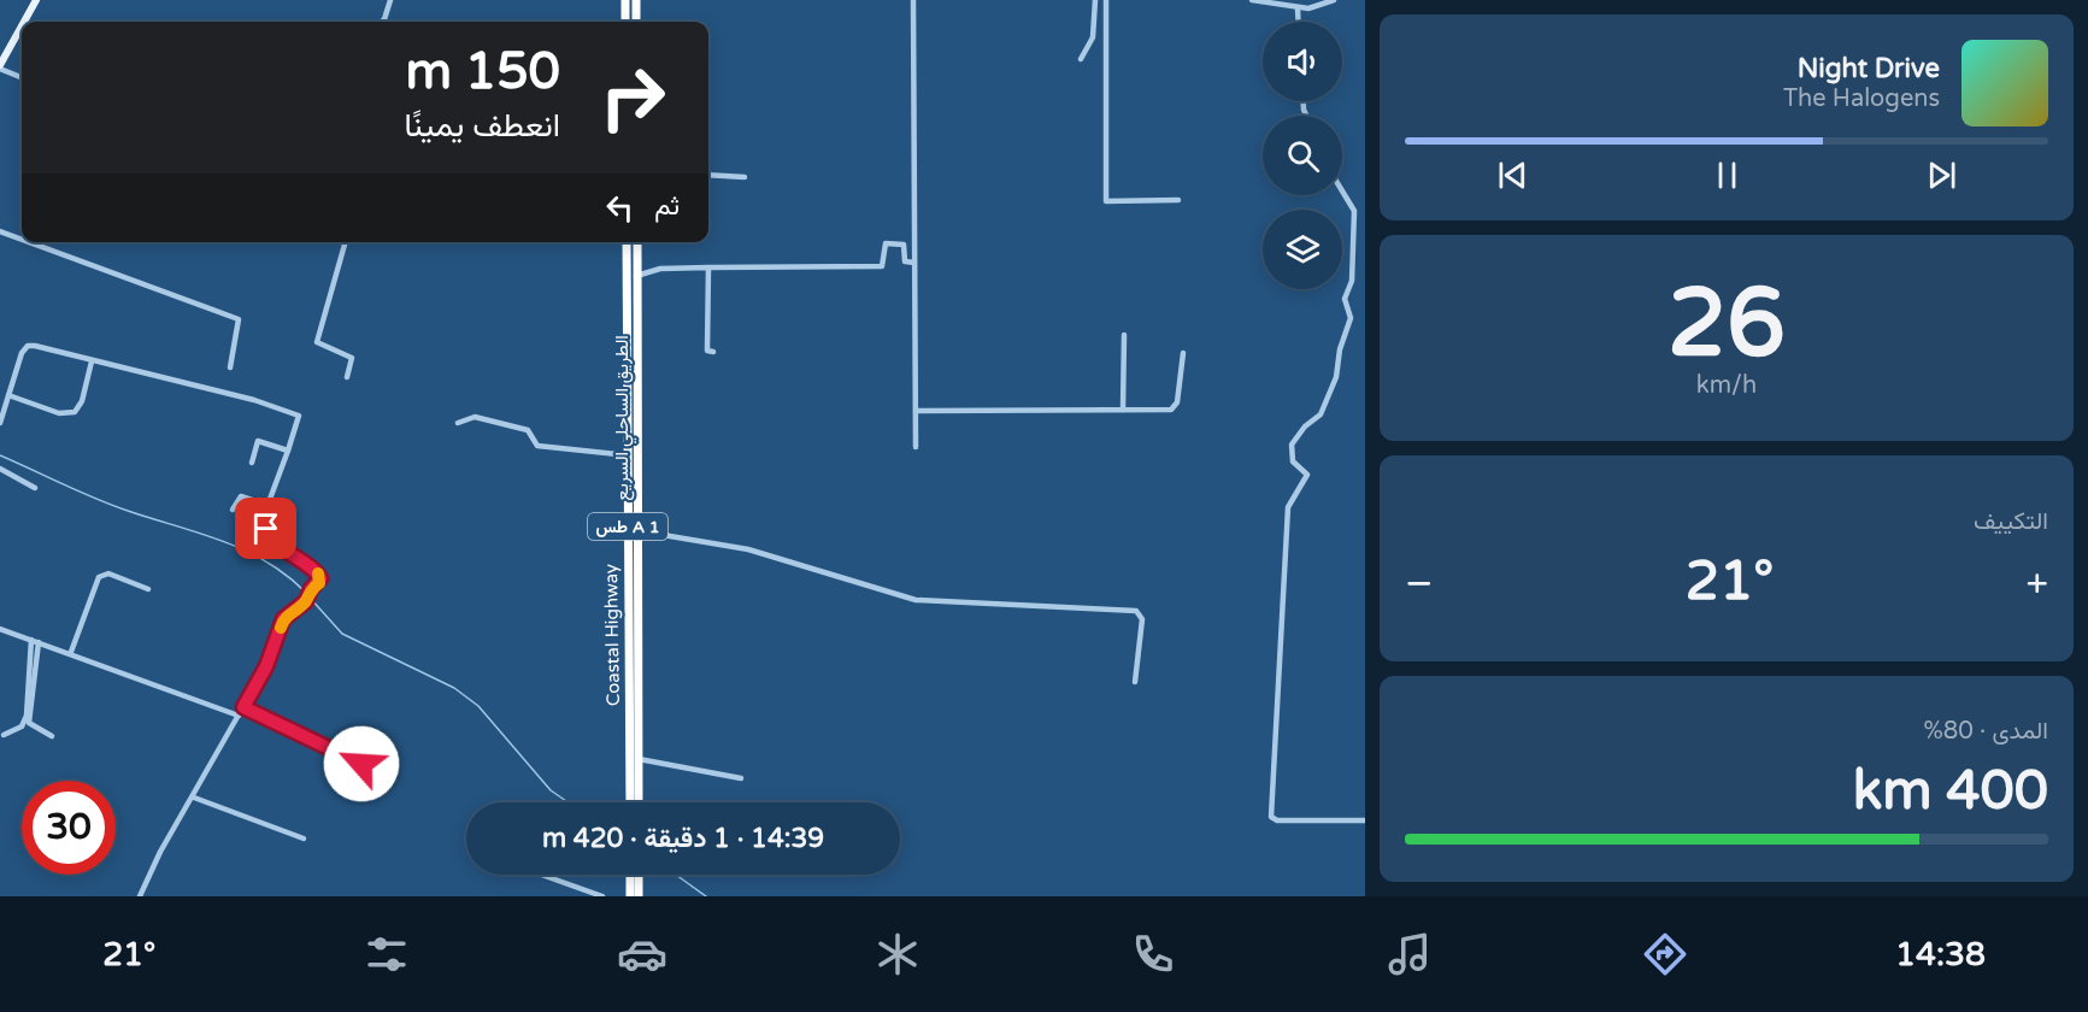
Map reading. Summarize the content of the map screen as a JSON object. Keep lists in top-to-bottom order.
{
  "streets": {
    "highway": ["الطريق الساحلي السريع", "طس A 1", "Coastal Highway"]
  },
  "page": {
    "turn": ["150 m", "انعطف يمينًا"],
    "song": ["Night Drive", "The Halogens"],
    "then": "ثم",
    "tile": [
      ["26", "km/h"],
      "التكييف",
      ["المدى · 80%", "400 km"]
    ],
    "heat": ["−", "21°", "+"],
    "limit": "30",
    "trip": "14:39 · 1 دقيقة · 420 m",
    "tabs": ["14:38", "21°"]
  }
}
